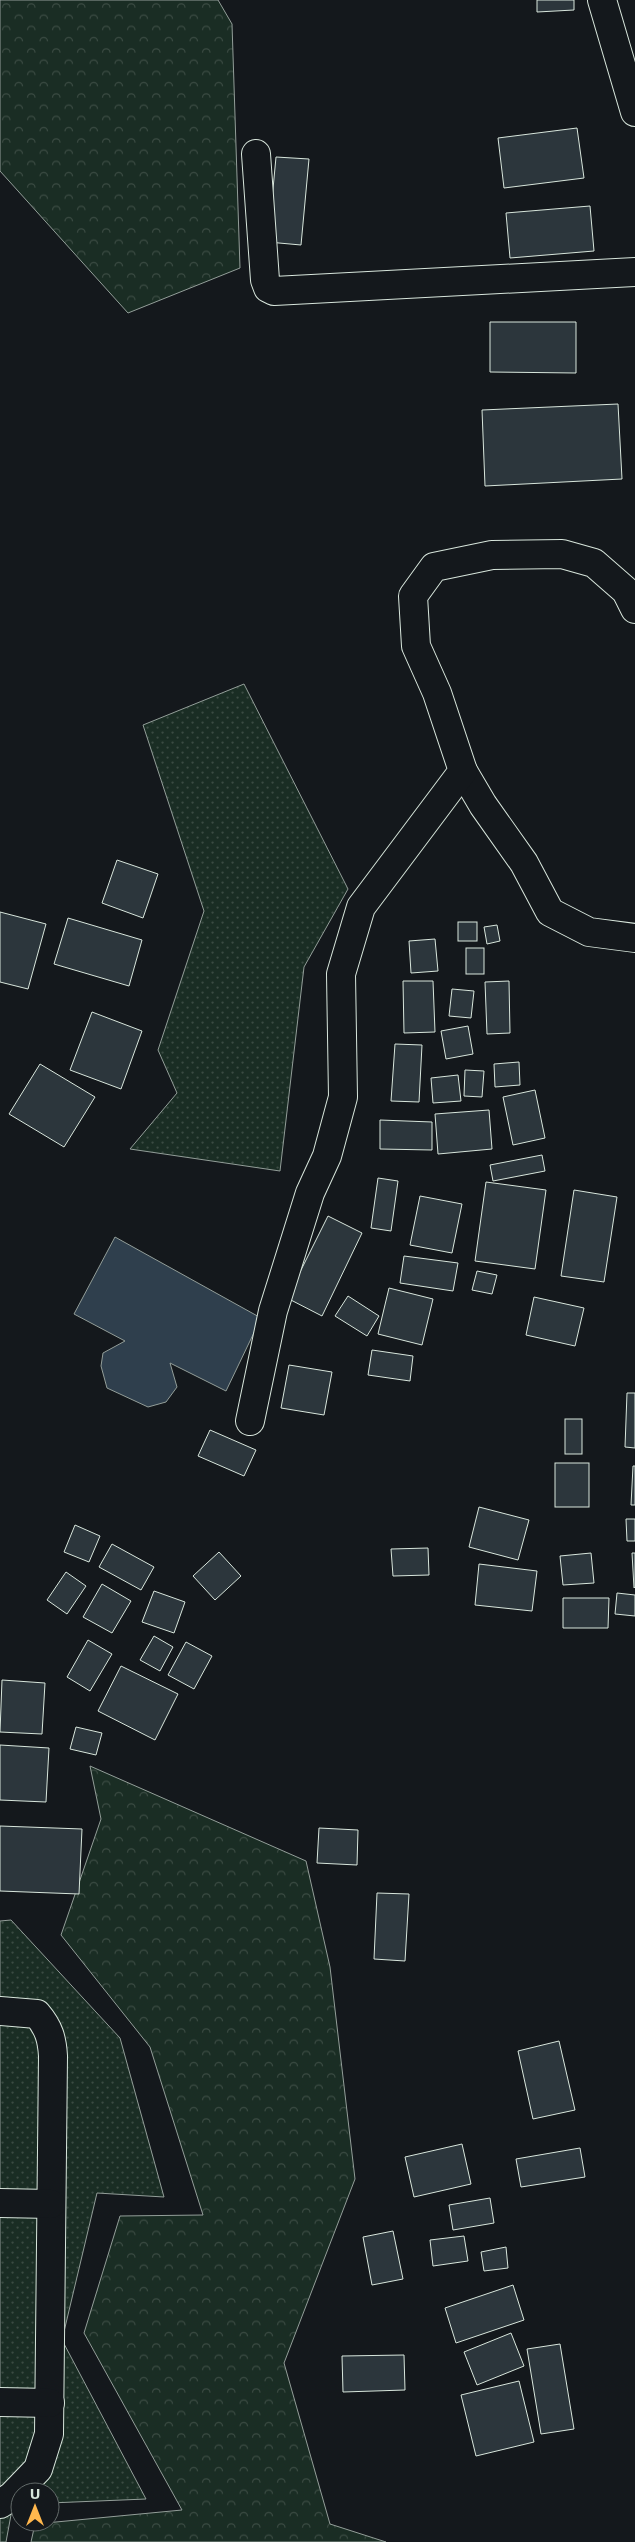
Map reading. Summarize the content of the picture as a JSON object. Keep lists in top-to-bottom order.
{
  "north": "top"
}
